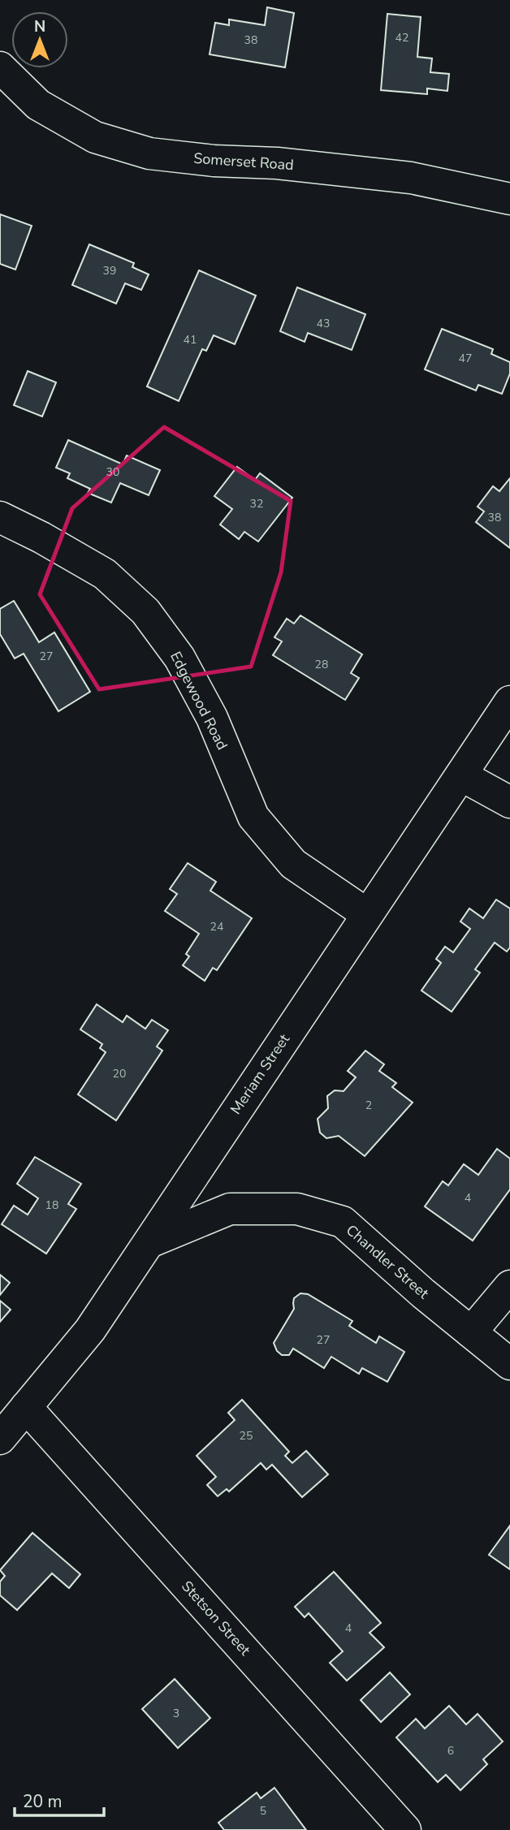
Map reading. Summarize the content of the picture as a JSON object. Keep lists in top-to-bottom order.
{
  "streets": {
    "street": [
      "Somerset Road",
      "Edgewood Road",
      "Meriam Street",
      "Chandler Street",
      "Stetson Street"
    ]
  },
  "crossings": [
    ["Edgewood Road", "Meriam Street"],
    ["Meriam Street", "Chandler Street"],
    ["Meriam Street", "Stetson Street"]
  ],
  "house_numbers": [
    "42",
    "38",
    "39",
    "43",
    "41",
    "47",
    "30",
    "32",
    "38",
    "27",
    "28",
    "24",
    "20",
    "2",
    "4",
    "18",
    "27",
    "25",
    "4",
    "3",
    "6",
    "5"
  ],
  "scale_bar": "20 m",
  "north": "top"
}
